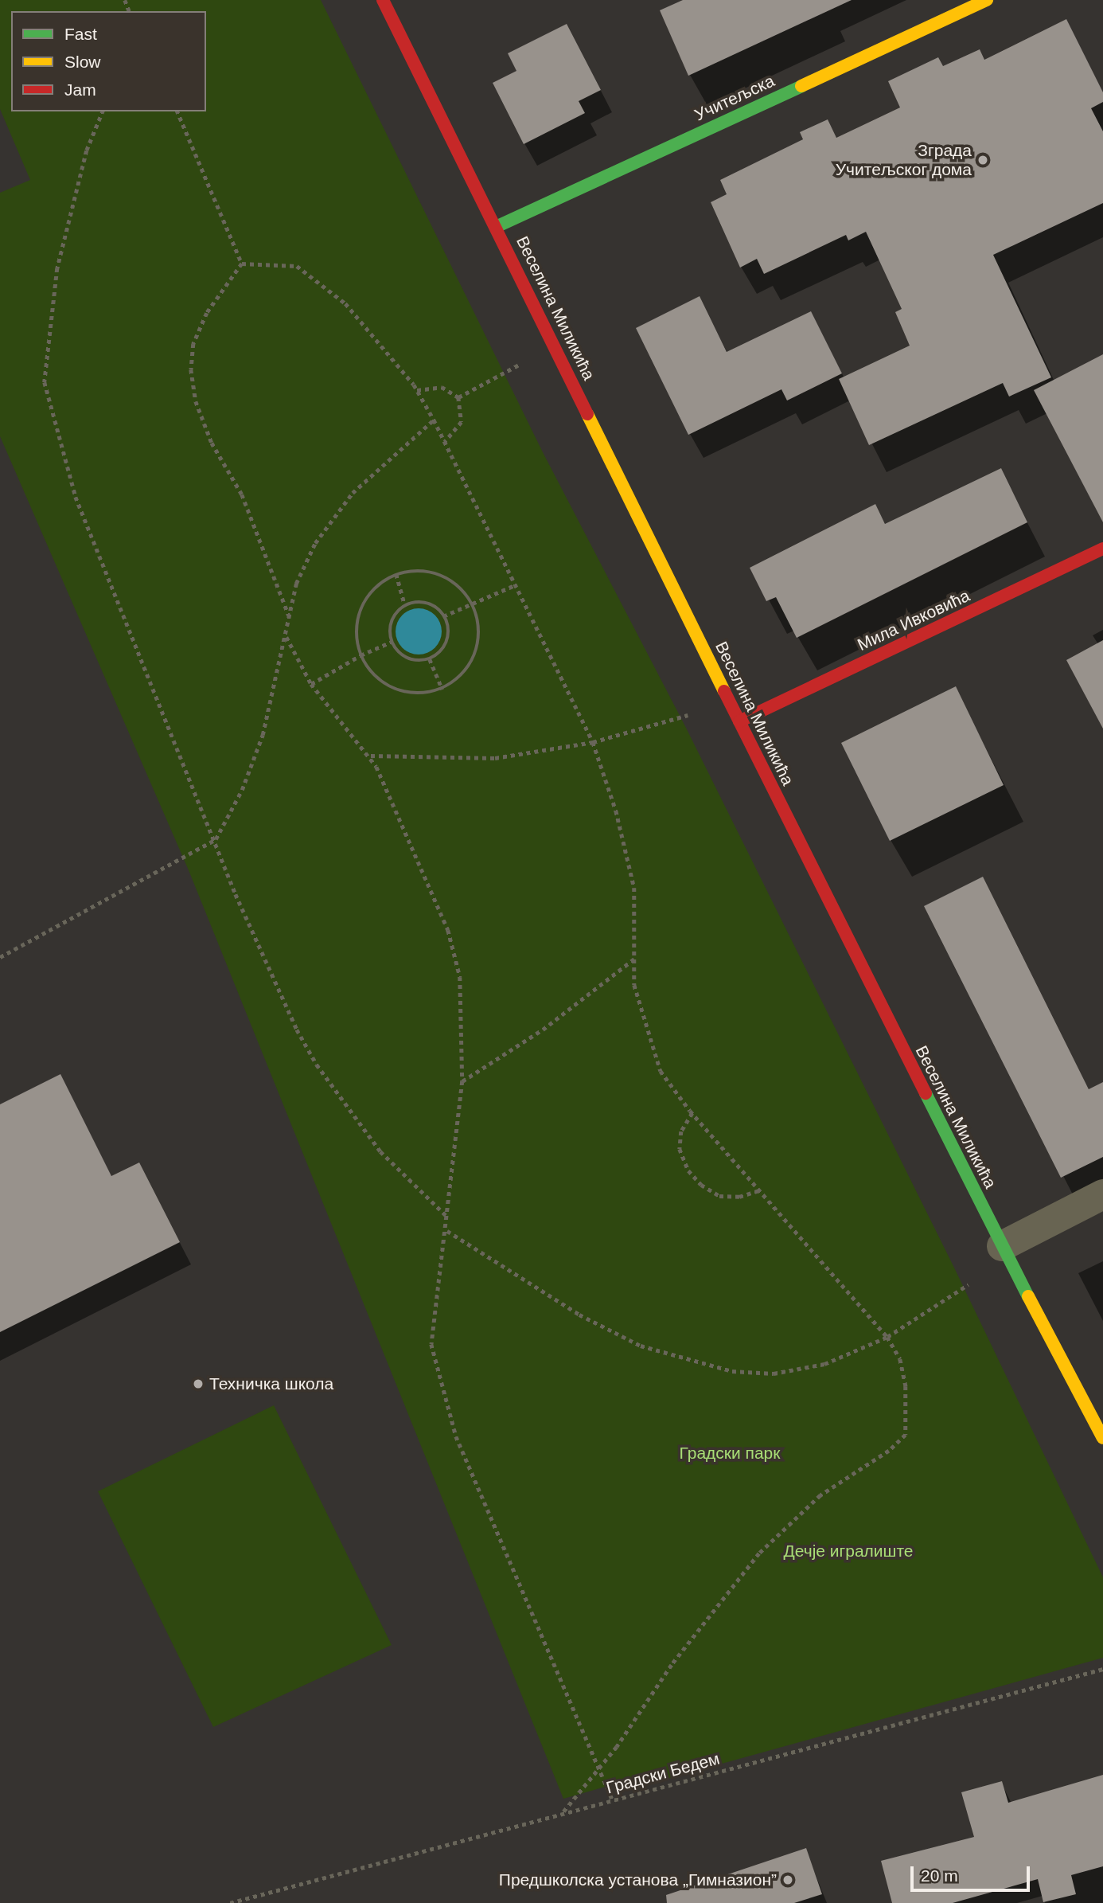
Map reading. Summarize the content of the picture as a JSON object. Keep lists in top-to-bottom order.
{
  "streets": {
    "street": ["Учитељска", "Веселина Миликића", "Мила Ивковића"],
    "path": ["Градски Бедем"]
  },
  "crossings": [
    ["Учитељска", "Веселина Миликића"],
    ["Веселина Миликића", "Мила Ивковића"]
  ],
  "parks": ["Градски парк", "Дечје игралиште"],
  "places": ["Зграда Учитељског дома", "Техничка школа", "Предшколска установа „Гимназион”"],
  "legend": ["Fast", "Slow", "Jam"],
  "scale_bar": "20 m"
}
